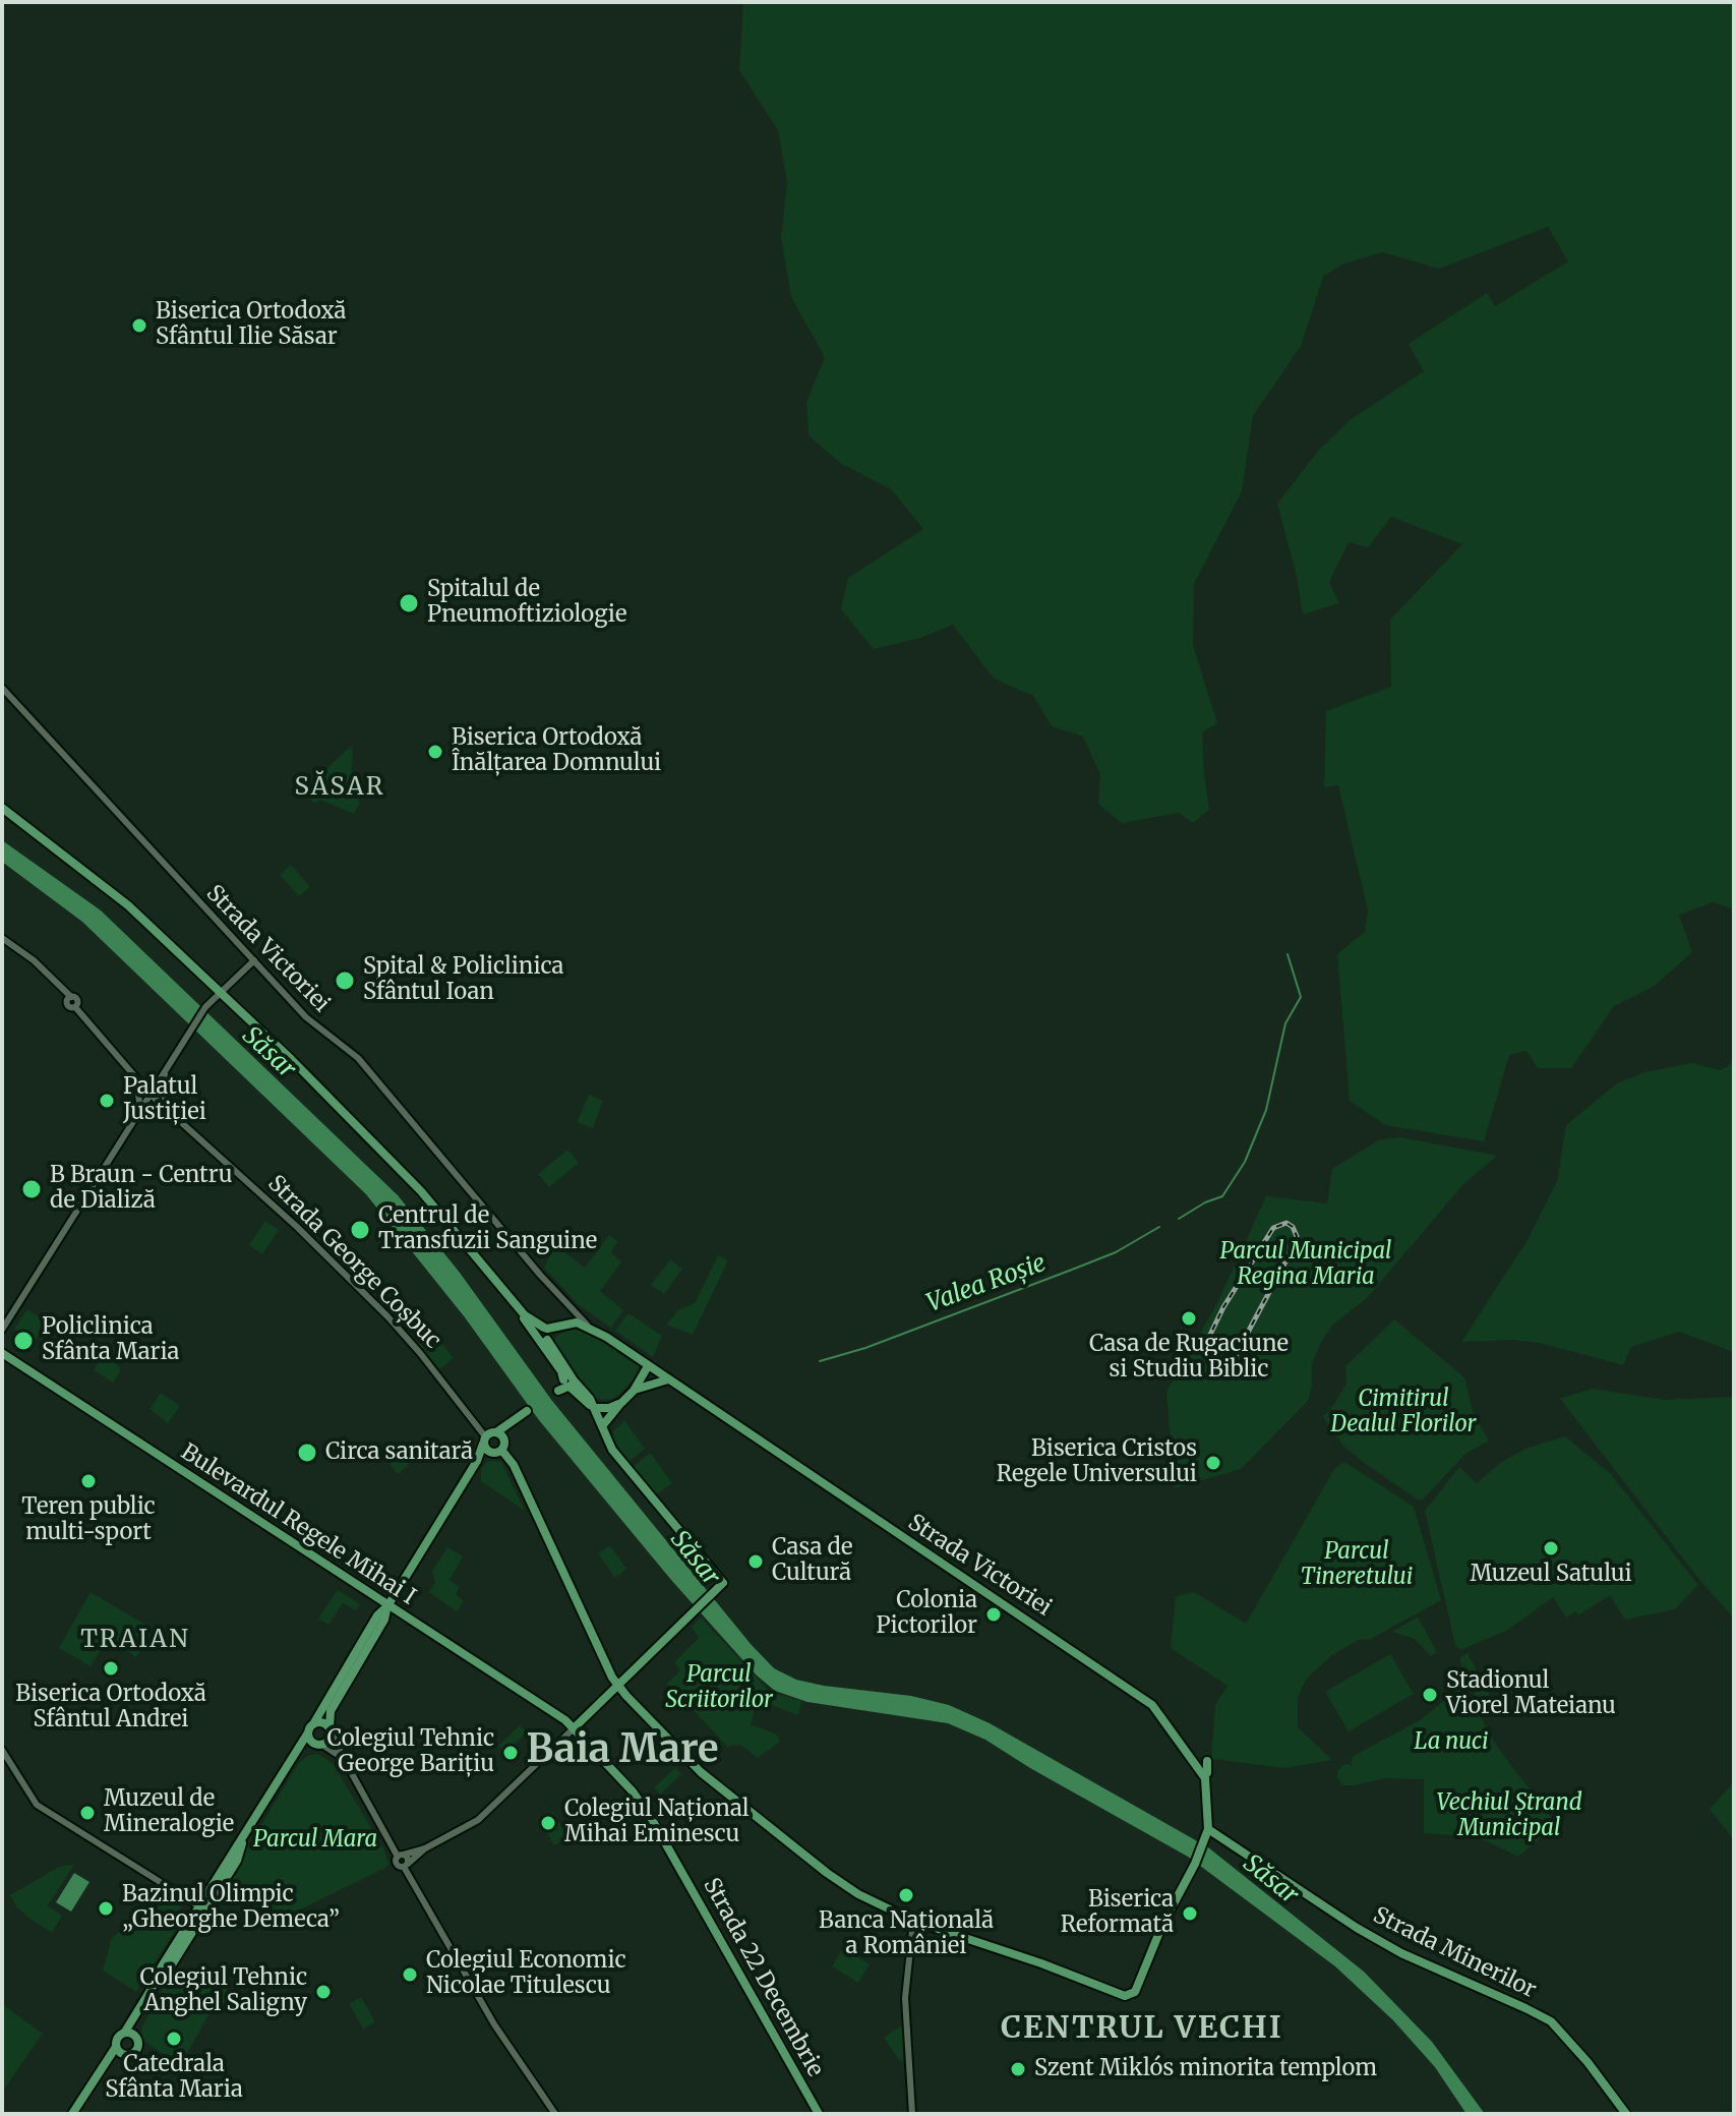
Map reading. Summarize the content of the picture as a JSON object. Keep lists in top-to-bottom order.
{
  "streets": {
    "main road": [
      "Strada Victoriei",
      "Bulevardul Regele Mihai I",
      "Strada Minerilor",
      "Strada 22 Decembrie"
    ],
    "street": ["Strada George Coșbuc"]
  },
  "crossings": [
    ["Strada Victoriei", "Strada Minerilor"],
    ["Bulevardul Regele Mihai I", "Strada 22 Decembrie"]
  ],
  "districts": [
    "SĂSAR",
    "TRAIAN",
    "Baia Mare",
    "CENTRUL VECHI"
  ],
  "water": ["Săsar", "Valea Roșie"],
  "parks": [
    "Parcul Municipal Regina Maria",
    "Cimitirul Dealul Florilor",
    "Parcul Tineretului",
    "Parcul Scriitorilor",
    "La nuci",
    "Vechiul Ștrand Municipal",
    "Parcul Mara"
  ],
  "places": [
    "Biserica Ortodoxă Sfântul Ilie Săsar",
    "Spitalul de Pneumoftiziologie",
    "Biserica Ortodoxă Înălțarea Domnului",
    "Spital & Policlinica Sfântul Ioan",
    "Palatul Justiției",
    "B Braun - Centru de Dializă",
    "Centrul de Transfuzii Sanguine",
    "Casa de Rugaciune si Studiu Biblic",
    "Policlinica Sfânta Maria",
    "Circa sanitară",
    "Biserica Cristos Regele Universului",
    "Teren public multi-sport",
    "Muzeul Satului",
    "Casa de Cultură",
    "Colonia Pictorilor",
    "Biserica Ortodoxă Sfântul Andrei",
    "Stadionul Viorel Mateianu",
    "Colegiul Tehnic George Barițiu",
    "Muzeul de Mineralogie",
    "Colegiul Național Mihai Eminescu",
    "Banca Națională a României",
    "Bazinul Olimpic „Gheorghe Demeca”",
    "Biserica Reformată",
    "Colegiul Economic Nicolae Titulescu",
    "Colegiul Tehnic Anghel Saligny",
    "Catedrala Sfânta Maria",
    "Szent Miklós minorita templom"
  ]
}
